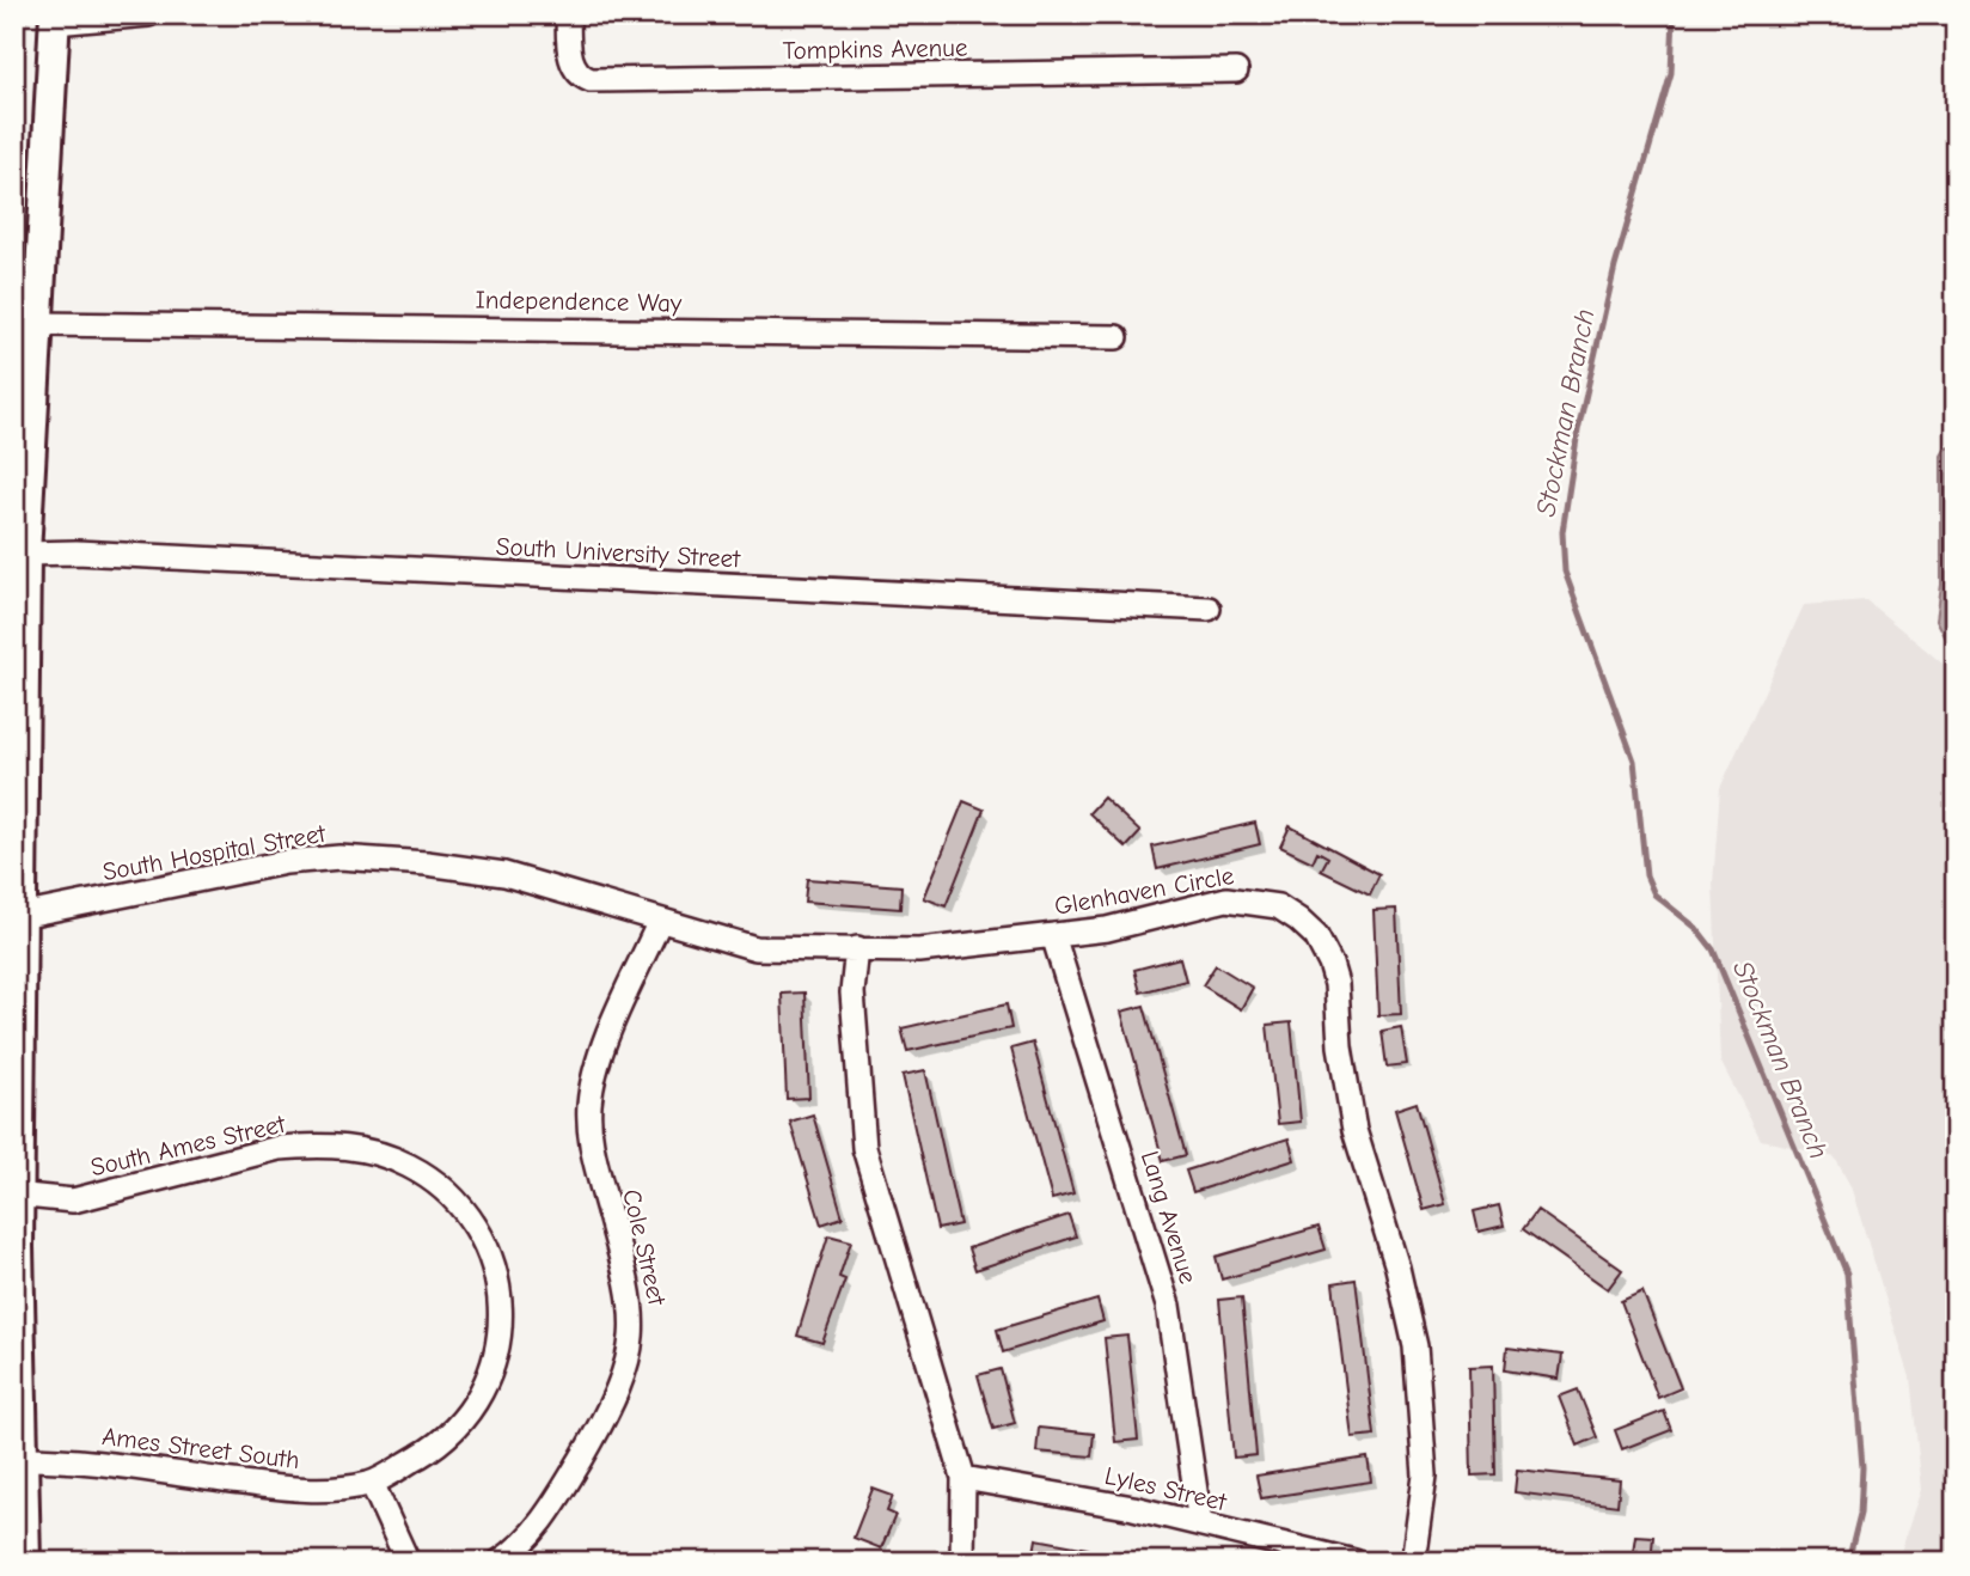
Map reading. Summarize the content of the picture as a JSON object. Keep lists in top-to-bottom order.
{
  "streets": {
    "street": [
      "Tompkins Avenue",
      "Independence Way",
      "South University Street",
      "South Hospital Street",
      "Glenhaven Circle",
      "South Ames Street",
      "Lang Avenue",
      "Cole Street",
      "Ames Street South",
      "Lyles Street"
    ]
  },
  "crossings": [
    ["South Hospital Street", "Glenhaven Circle"],
    ["South Hospital Street", "Cole Street"],
    ["Glenhaven Circle", "Lang Avenue"],
    ["South Ames Street", "Ames Street South"],
    ["Lang Avenue", "Lyles Street"]
  ],
  "water": ["Stockman Branch"]
}
